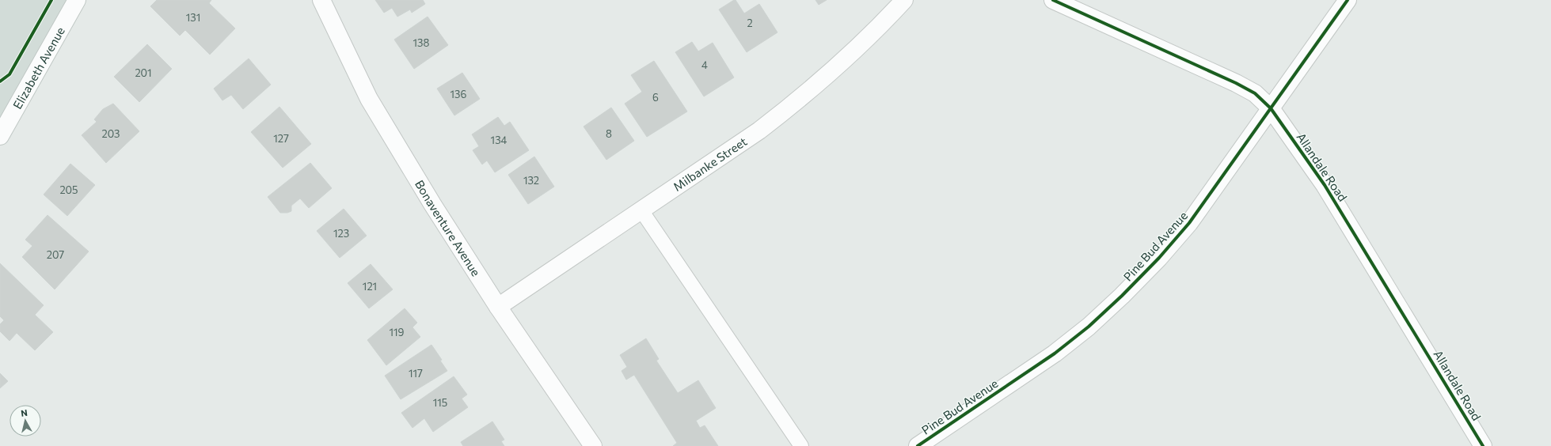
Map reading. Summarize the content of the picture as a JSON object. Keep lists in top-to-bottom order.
{
  "streets": {
    "street": [
      "Elizabeth Avenue",
      "Milbanke Street",
      "Allandale Road",
      "Bonaventure Avenue",
      "Pine Bud Avenue"
    ]
  },
  "crossings": [
    ["Milbanke Street", "Bonaventure Avenue"],
    ["Allandale Road", "Pine Bud Avenue"]
  ],
  "house_numbers": [
    "131",
    "2",
    "138",
    "4",
    "201",
    "136",
    "6",
    "203",
    "8",
    "127",
    "134",
    "132",
    "205",
    "123",
    "207",
    "121",
    "119",
    "117",
    "115"
  ],
  "north": "top"
}
